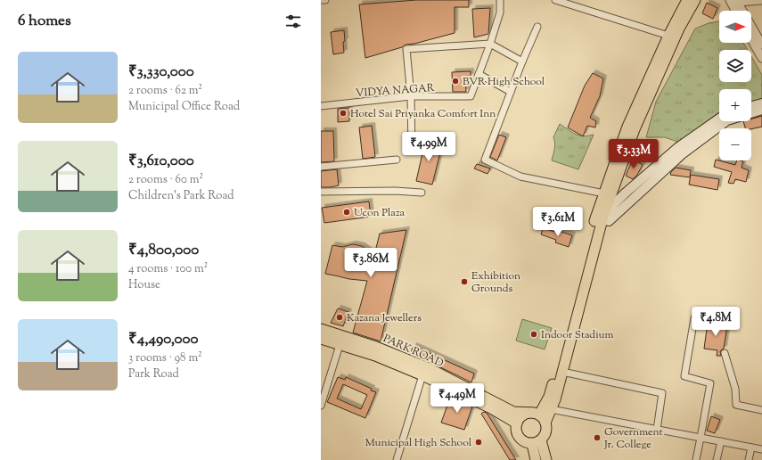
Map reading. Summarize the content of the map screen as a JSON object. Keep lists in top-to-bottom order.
{
  "streets": {
    "main road": ["PARK ROAD"],
    "street": ["VIDYA NAGAR"]
  },
  "places": [
    "BVR High School",
    "Hotel Sai Priyanka Comfort Inn",
    "Ucon Plaza",
    "Exhibition Grounds",
    "Kazana Jewellers",
    "Indoor Stadium",
    "Government Jr. College",
    "Municipal High School"
  ],
  "north": "right",
  "page": {
    "heading": "6 homes",
    "map_buttons": ["+", "−"],
    "list": [
      {
        "name": "₹3,330,000",
        "note": "2 rooms · 62 m² · Municipal Office Road"
      },
      {
        "name": "₹3,610,000",
        "note": "2 rooms · 60 m² · Children's Park Road"
      },
      {
        "name": "₹4,800,000",
        "note": "4 rooms · 100 m² · House"
      },
      {
        "name": "₹4,490,000",
        "note": "3 rooms · 98 m² · Park Road"
      }
    ],
    "price": [
      "₹4.99M",
      "₹3.33M",
      "₹3.61M",
      "₹3.86M",
      "₹4.8M",
      "₹4.49M"
    ]
  }
}
